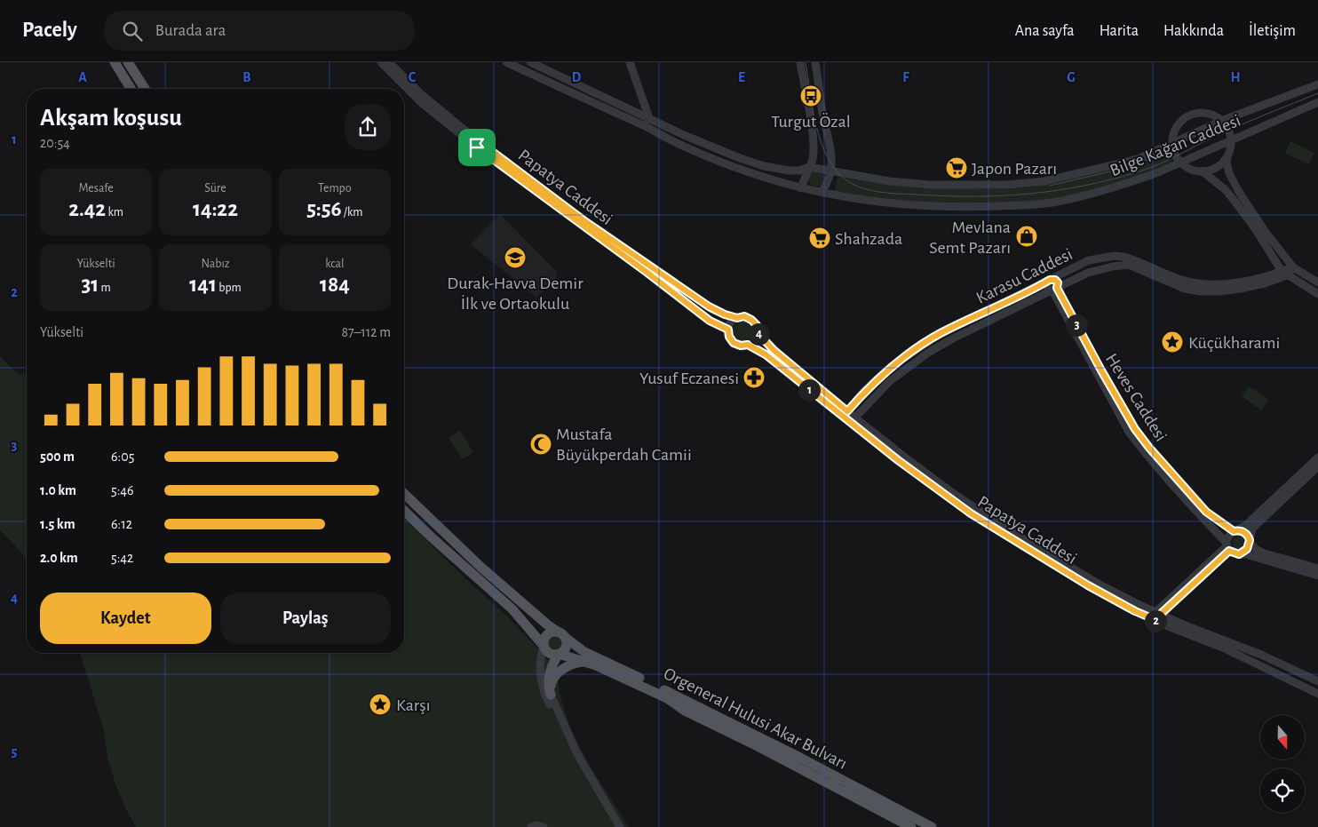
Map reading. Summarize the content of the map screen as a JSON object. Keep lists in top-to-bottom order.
{
  "streets": {
    "main road": ["Orgeneral Hulusi Akar Bulvarı"],
    "street": [
      "Bilge Kağan Caddesi",
      "Papatya Caddesi",
      "Karasu Caddesi",
      "Heves Caddesi"
    ]
  },
  "crossings": [
    ["Papatya Caddesi", "Karasu Caddesi"],
    ["Karasu Caddesi", "Heves Caddesi"]
  ],
  "places": {
    "bus stop": ["Turgut Özal"],
    "supermarket": ["Japon Pazarı", "Shahzada"],
    "shop": ["Mevlana Semt Pazarı"],
    "school or university": ["Durak-Havva Demir İlk ve Ortaokulu"],
    "place": ["Küçükharami", "Karşı"],
    "pharmacy": ["Yusuf Eczanesi"],
    "mosque": ["Mustafa Büyükperdah Camii"]
  },
  "north": "bottom",
  "page": {
    "header": "Pacely",
    "search": "Burada ara",
    "nav": [
      "Ana sayfa",
      "Harita",
      "Hakkında",
      "İletişim"
    ],
    "heading": ["Akşam koşusu", "20:54"],
    "stats": [
      ["Mesafe", "2.42 km"],
      ["Süre", "14:22"],
      ["Tempo", "5:56 /km"],
      ["Yükselti", "31 m"],
      ["Nabız", "141 bpm"],
      ["kcal", "184"]
    ],
    "pins": [
      "3",
      "4",
      "1",
      "2"
    ],
    "chart": ["Yükselti", "87–112 m"],
    "list": [
      {
        "name": "500 m",
        "note": "6:05"
      },
      {
        "name": "1.0 km",
        "note": "5:46"
      },
      {
        "name": "1.5 km",
        "note": "6:12"
      },
      {
        "name": "2.0 km",
        "note": "5:42"
      }
    ],
    "buttons": ["Kaydet", "Paylaş"]
  },
  "grid": {
    "columns": [
      "A",
      "B",
      "C",
      "D",
      "E",
      "F",
      "G",
      "H"
    ],
    "rows": [
      "1",
      "2",
      "3",
      "4",
      "5"
    ]
  }
}
